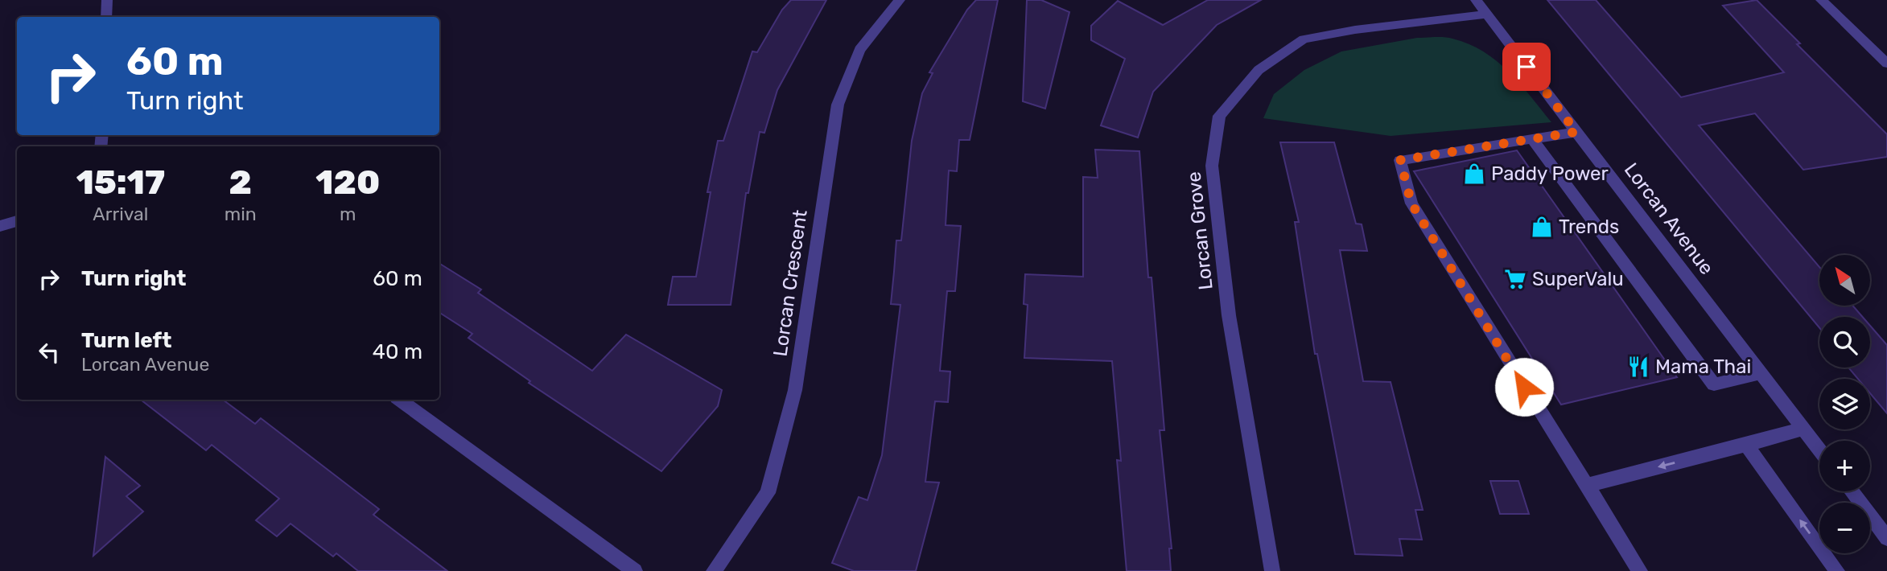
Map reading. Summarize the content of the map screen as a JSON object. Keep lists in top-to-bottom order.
{
  "streets": {
    "street": ["Lorcan Avenue", "Lorcan Grove", "Lorcan Crescent"]
  },
  "crossings": [
    ["Lorcan Avenue", "Lorcan Grove"]
  ],
  "places": {
    "shop": ["Paddy Power", "Trends"],
    "supermarket": ["SuperValu"],
    "restaurant": ["Mama Thai"]
  },
  "north": "top left",
  "page": {
    "turn": ["60 m", "Turn right"],
    "eta": [
      "15:17",
      "Arrival",
      "2",
      "min",
      "120",
      "m"
    ],
    "list": [
      {
        "name": "Turn right",
        "value": "60 m"
      },
      {
        "name": "Turn left",
        "note": "Lorcan Avenue",
        "value": "40 m"
      }
    ],
    "map_buttons": ["+", "−"]
  }
}
